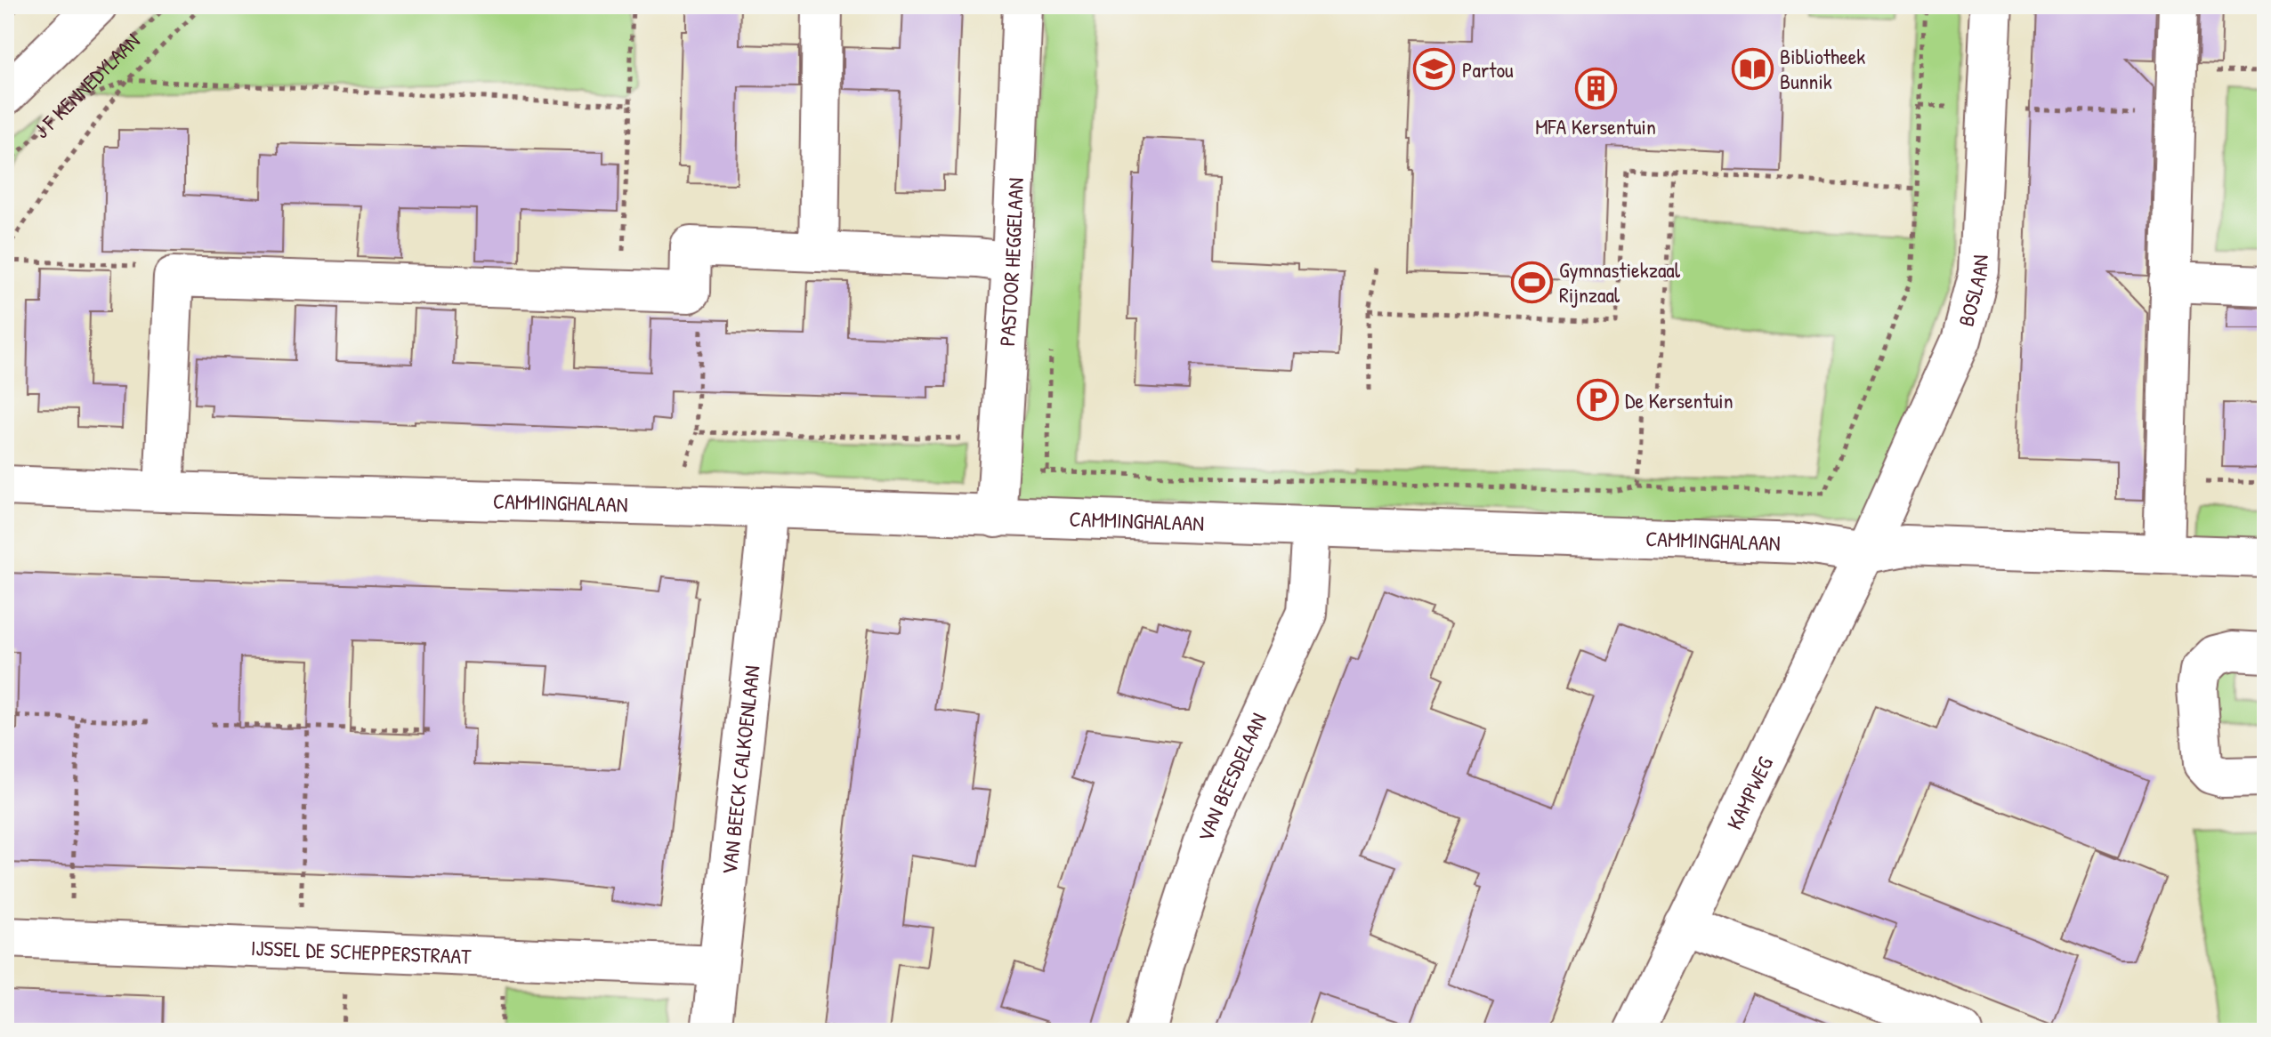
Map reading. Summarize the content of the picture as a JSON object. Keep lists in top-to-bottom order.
{
  "streets": {
    "street": [
      "PASTOOR HEGGELAAN",
      "BOSLAAN",
      "CAMMINGHALAAN",
      "VAN BEECK CALKOENLAAN",
      "VAN BEESDELAAN",
      "KAMPWEG",
      "IJSSEL DE SCHEPPERSTRAAT"
    ],
    "path": ["J F KENNEDYLAAN"]
  },
  "crossings": [
    ["PASTOOR HEGGELAAN", "CAMMINGHALAAN"],
    ["BOSLAAN", "CAMMINGHALAAN"],
    ["BOSLAAN", "KAMPWEG"],
    ["CAMMINGHALAAN", "VAN BEECK CALKOENLAAN"],
    ["CAMMINGHALAAN", "VAN BEESDELAAN"],
    ["CAMMINGHALAAN", "KAMPWEG"],
    ["VAN BEECK CALKOENLAAN", "IJSSEL DE SCHEPPERSTRAAT"]
  ],
  "places": {
    "library": ["Bibliotheek Bunnik"],
    "school or university": ["Partou"],
    "building": ["MFA Kersentuin"],
    "sports": ["Gymnastiekzaal Rijnzaal"],
    "parking": ["De Kersentuin"]
  }
}
